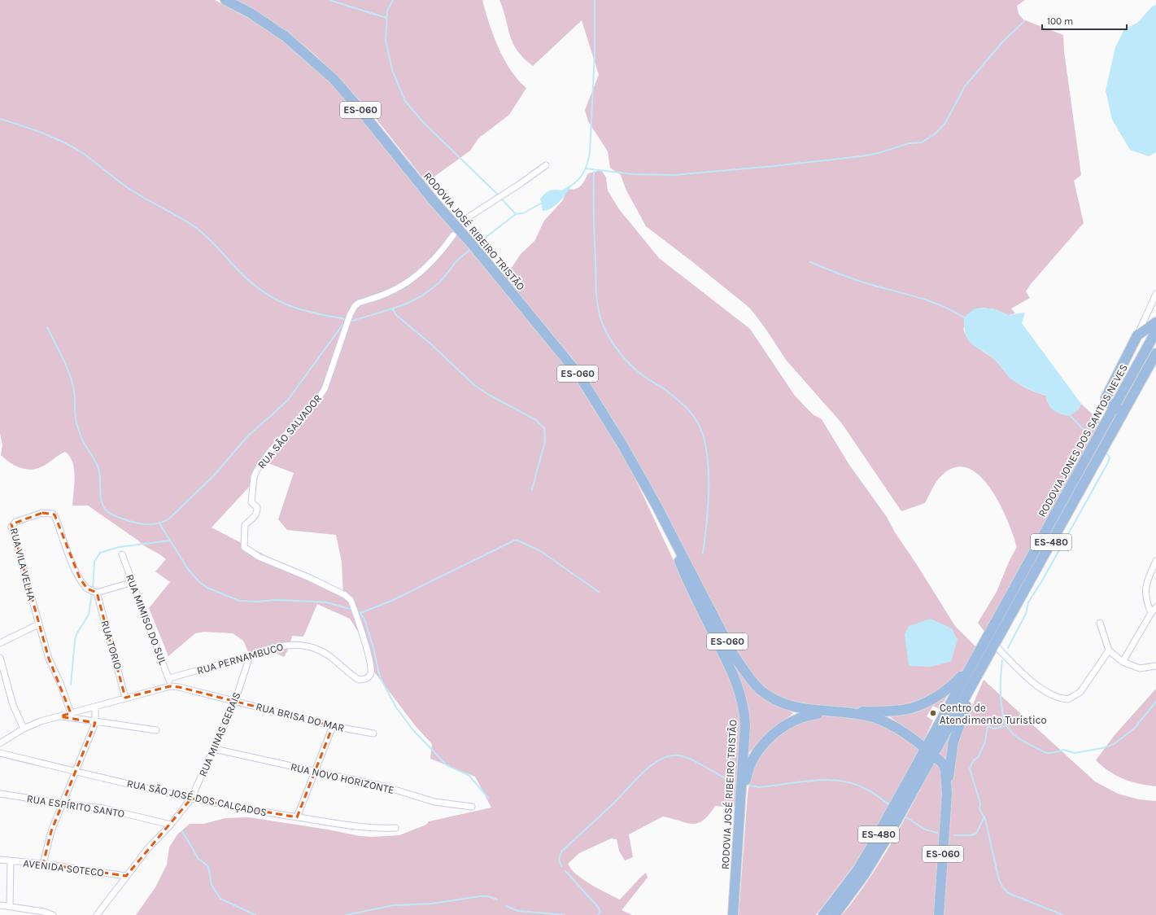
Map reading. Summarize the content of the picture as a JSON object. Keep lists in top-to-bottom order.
{
  "streets": {
    "main road": [
      "ES-060",
      "RODOVIA JOSÉ RIBEIRO TRISTÃO",
      "RODOVIA JONES DOS SANTOS NEVES",
      "ES-480"
    ],
    "street": [
      "RUA SÃO SALVADOR",
      "RUA VILA VELHA",
      "RUA MIMISO DO SUL",
      "RUA TORIO",
      "RUA PERNAMBUCO",
      "RUA BRISA DO MAR",
      "RUA MINAS GERAIS",
      "RUA NOVO HORIZONTE",
      "RUA SÃO JOSÉ DOS CALÇADOS",
      "RUA ESPÍRITO SANTO",
      "AVENIDA SOTECO"
    ]
  },
  "crossings": [
    ["RODOVIA JOSÉ RIBEIRO TRISTÃO", "RODOVIA JONES DOS SANTOS NEVES"],
    ["RUA SÃO SALVADOR", "RUA PERNAMBUCO"],
    ["RUA VILA VELHA", "RUA TORIO"],
    ["RUA MIMISO DO SUL", "RUA PERNAMBUCO"],
    ["RUA MIMISO DO SUL", "RUA BRISA DO MAR"],
    ["RUA PERNAMBUCO", "RUA MINAS GERAIS"],
    ["RUA BRISA DO MAR", "RUA MINAS GERAIS"],
    ["RUA MINAS GERAIS", "RUA NOVO HORIZONTE"],
    ["RUA MINAS GERAIS", "RUA SÃO JOSÉ DOS CALÇADOS"],
    ["RUA MINAS GERAIS", "RUA ESPÍRITO SANTO"],
    ["RUA MINAS GERAIS", "AVENIDA SOTECO"]
  ],
  "places": ["Centro de Atendimento Turistico"],
  "scale_bar": "100 m"
}
